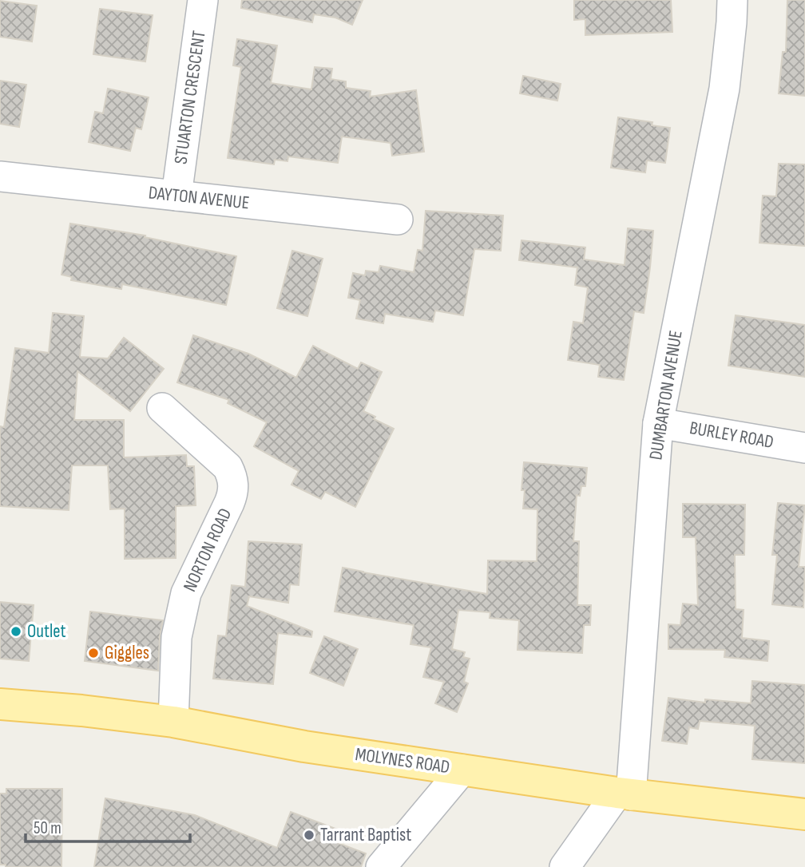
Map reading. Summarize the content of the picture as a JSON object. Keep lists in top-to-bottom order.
{
  "streets": {
    "main road": ["MOLYNES ROAD"],
    "street": [
      "STUARTON CRESCENT",
      "DAYTON AVENUE",
      "DUMBARTON AVENUE",
      "BURLEY ROAD",
      "NORTON ROAD"
    ]
  },
  "crossings": [
    ["STUARTON CRESCENT", "DAYTON AVENUE"],
    ["DUMBARTON AVENUE", "BURLEY ROAD"],
    ["DUMBARTON AVENUE", "MOLYNES ROAD"],
    ["NORTON ROAD", "MOLYNES ROAD"]
  ],
  "places": ["Outlet", "Giggles", "Tarrant Baptist"],
  "scale_bar": "50 m"
}
